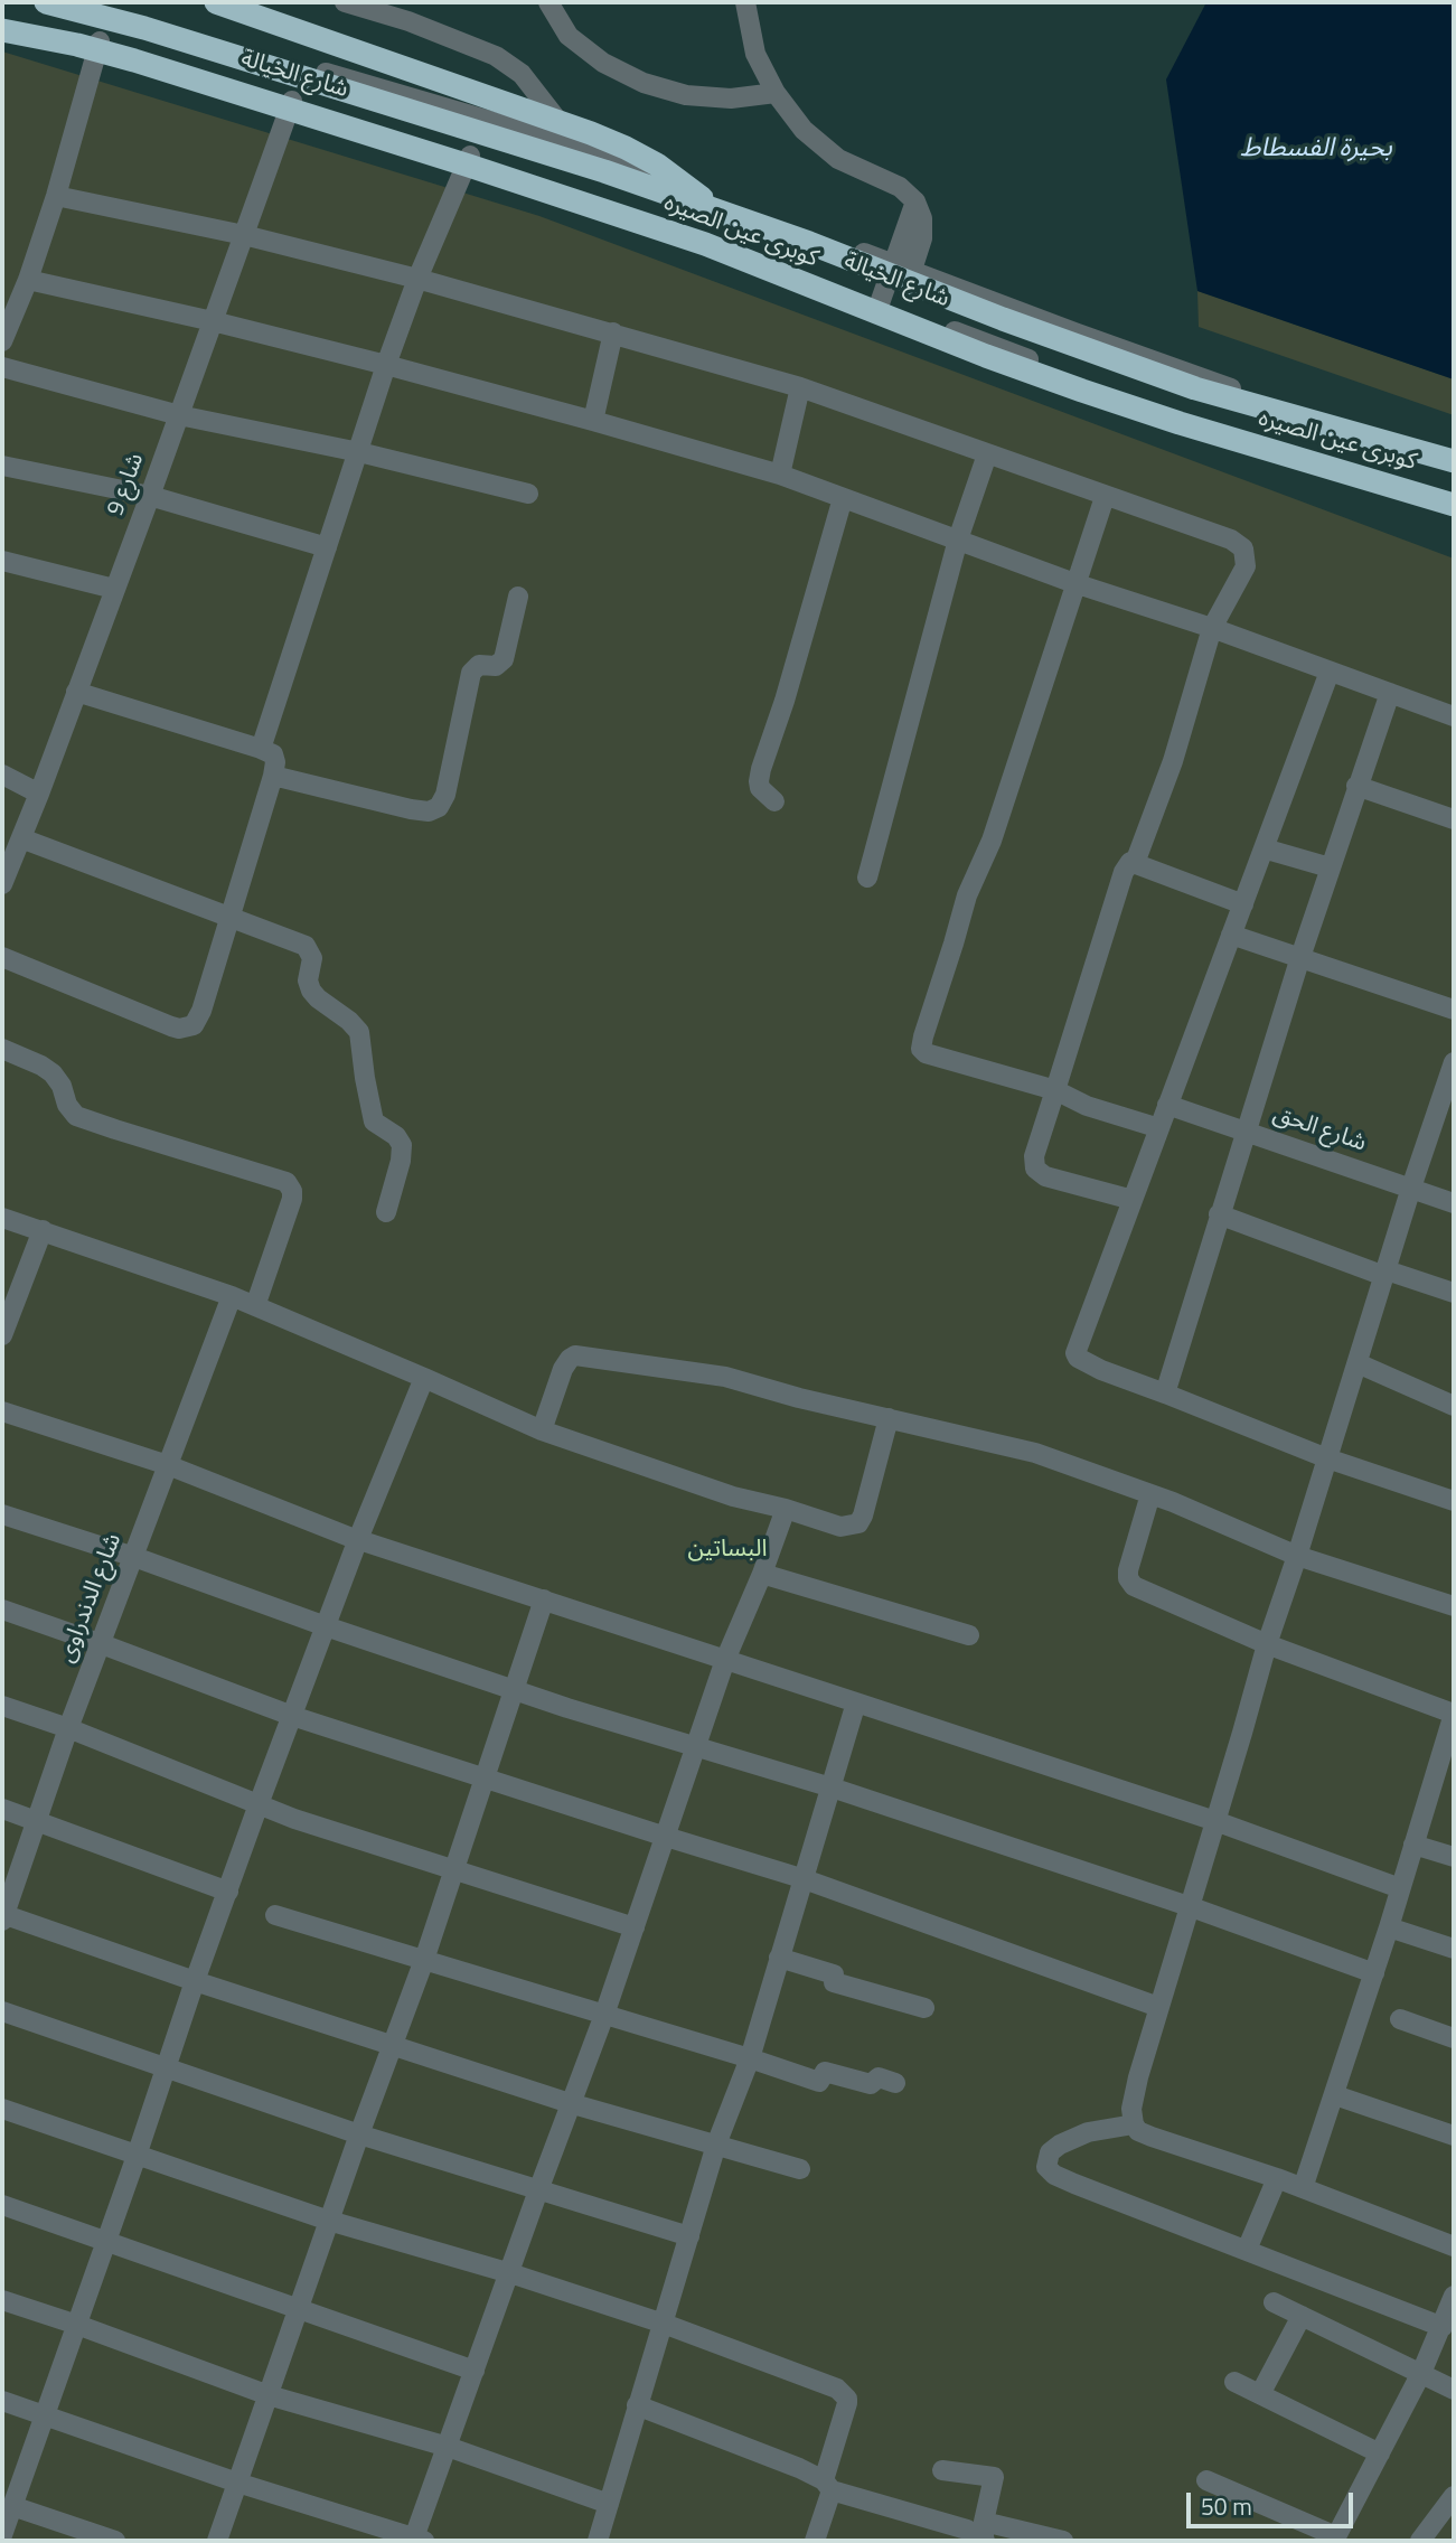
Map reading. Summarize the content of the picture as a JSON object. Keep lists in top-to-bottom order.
{
  "streets": {
    "highway": ["كوبرى عين الصيره"],
    "street": [
      "شارع الخيالة",
      "شارع 9",
      "شارع الحق",
      "شارع الدندراوى"
    ]
  },
  "crossings": [
    ["شارع الخيالة", "كوبرى عين الصيره"],
    ["شارع الخيالة", "شارع 9"]
  ],
  "water": ["بحيرة الفسطاط"],
  "parks": ["البساتين"],
  "scale_bar": "50 m"
}
